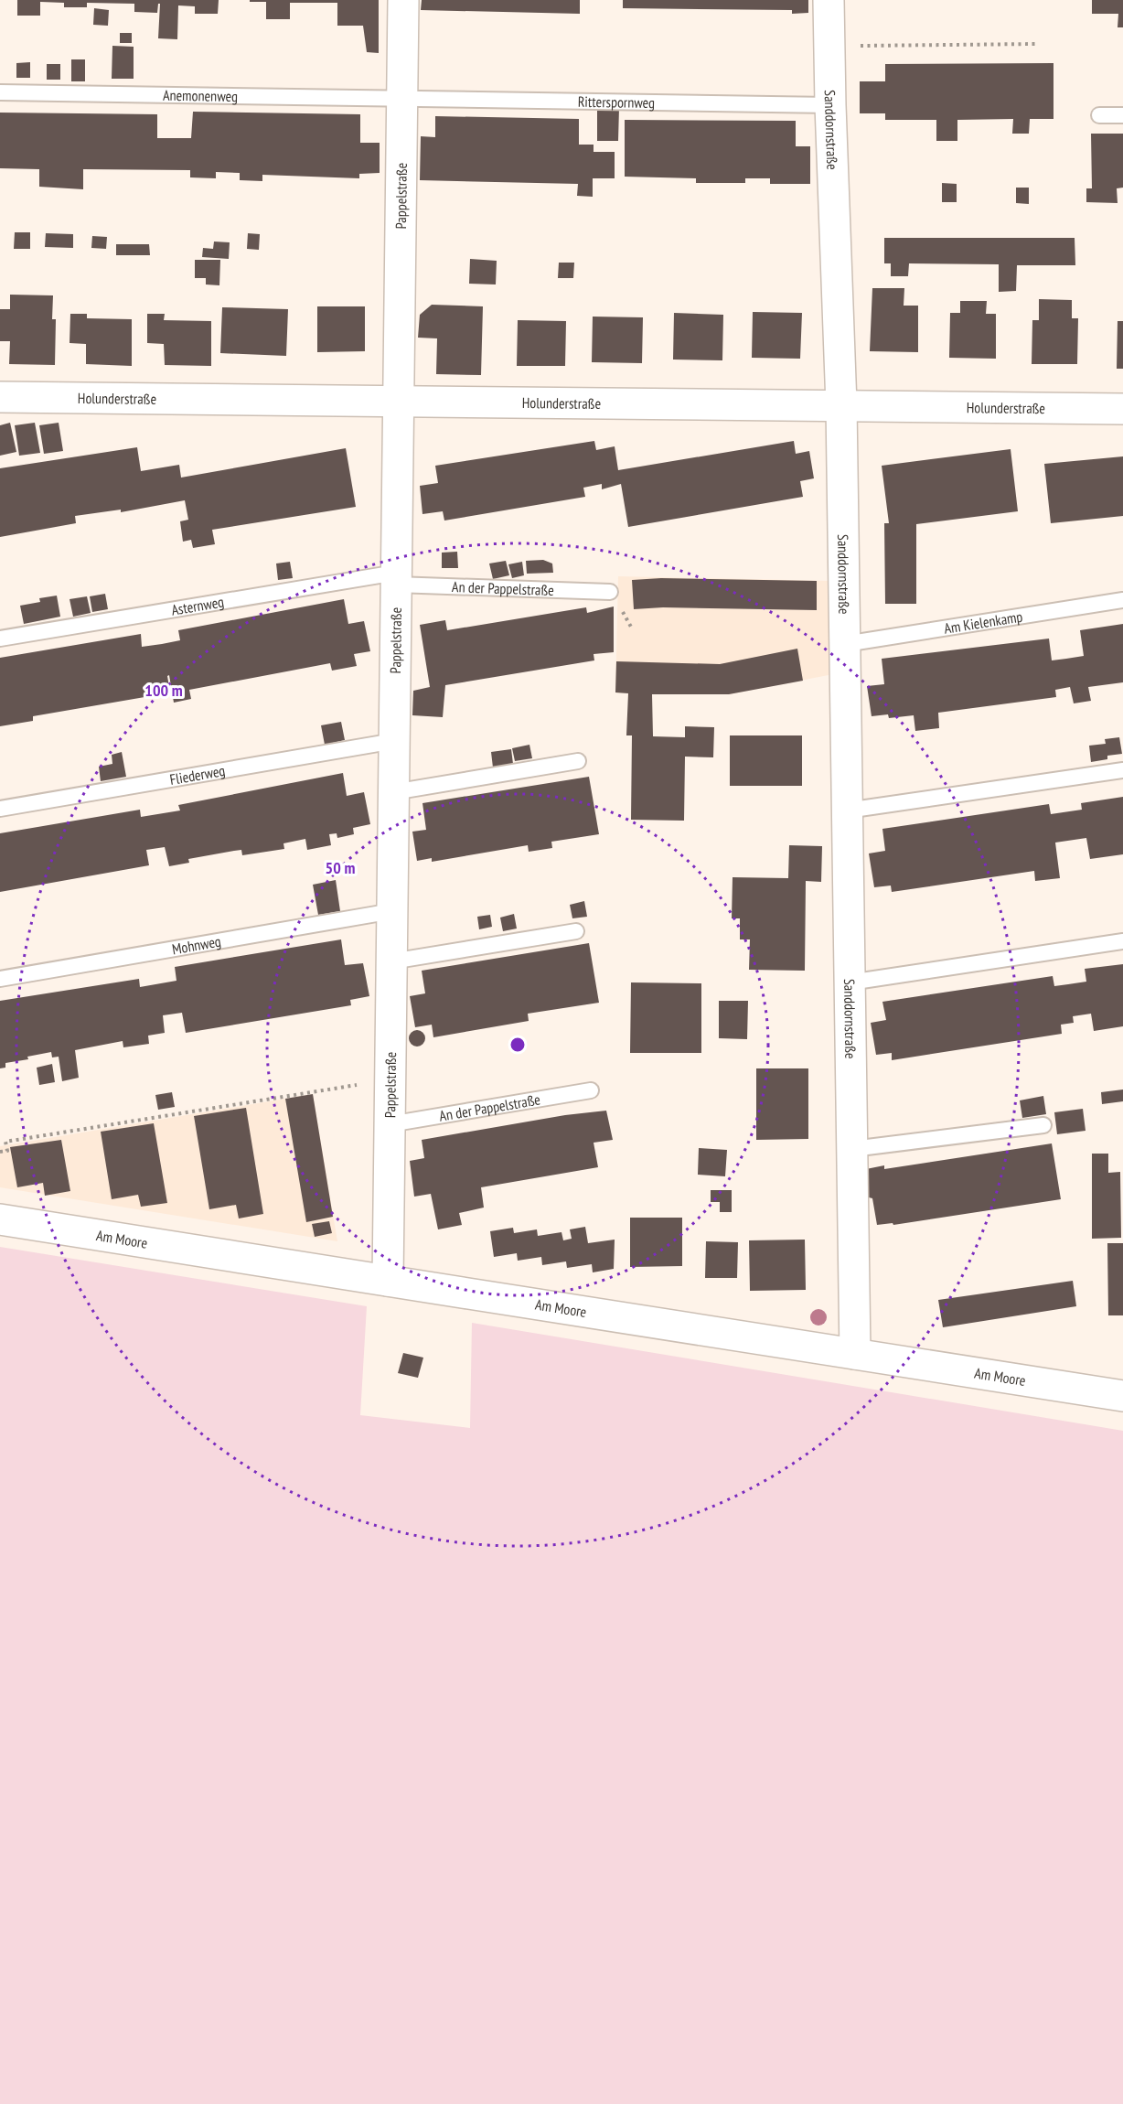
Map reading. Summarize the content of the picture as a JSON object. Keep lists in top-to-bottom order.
{
  "streets": {
    "street": [
      "Sanddornstraße",
      "Pappelstraße",
      "Holunderstraße",
      "Am Moore"
    ],
    "lane": [
      "Anemonenweg",
      "Ritterspornweg",
      "An der Pappelstraße",
      "Asternweg",
      "Am Kielenkamp",
      "Fliederweg",
      "Mohnweg"
    ]
  },
  "crossings": [
    ["Anemonenweg", "Ritterspornweg"],
    ["Anemonenweg", "Pappelstraße"],
    ["Ritterspornweg", "Sanddornstraße"],
    ["Ritterspornweg", "Pappelstraße"],
    ["Sanddornstraße", "Holunderstraße"],
    ["Sanddornstraße", "Am Kielenkamp"],
    ["Sanddornstraße", "Am Moore"],
    ["Pappelstraße", "Holunderstraße"],
    ["Pappelstraße", "An der Pappelstraße"],
    ["Pappelstraße", "Asternweg"],
    ["Pappelstraße", "Fliederweg"],
    ["Pappelstraße", "Mohnweg"],
    ["Pappelstraße", "Am Moore"],
    ["An der Pappelstraße", "Asternweg"]
  ],
  "rings": ["100 m", "50 m"]
}
